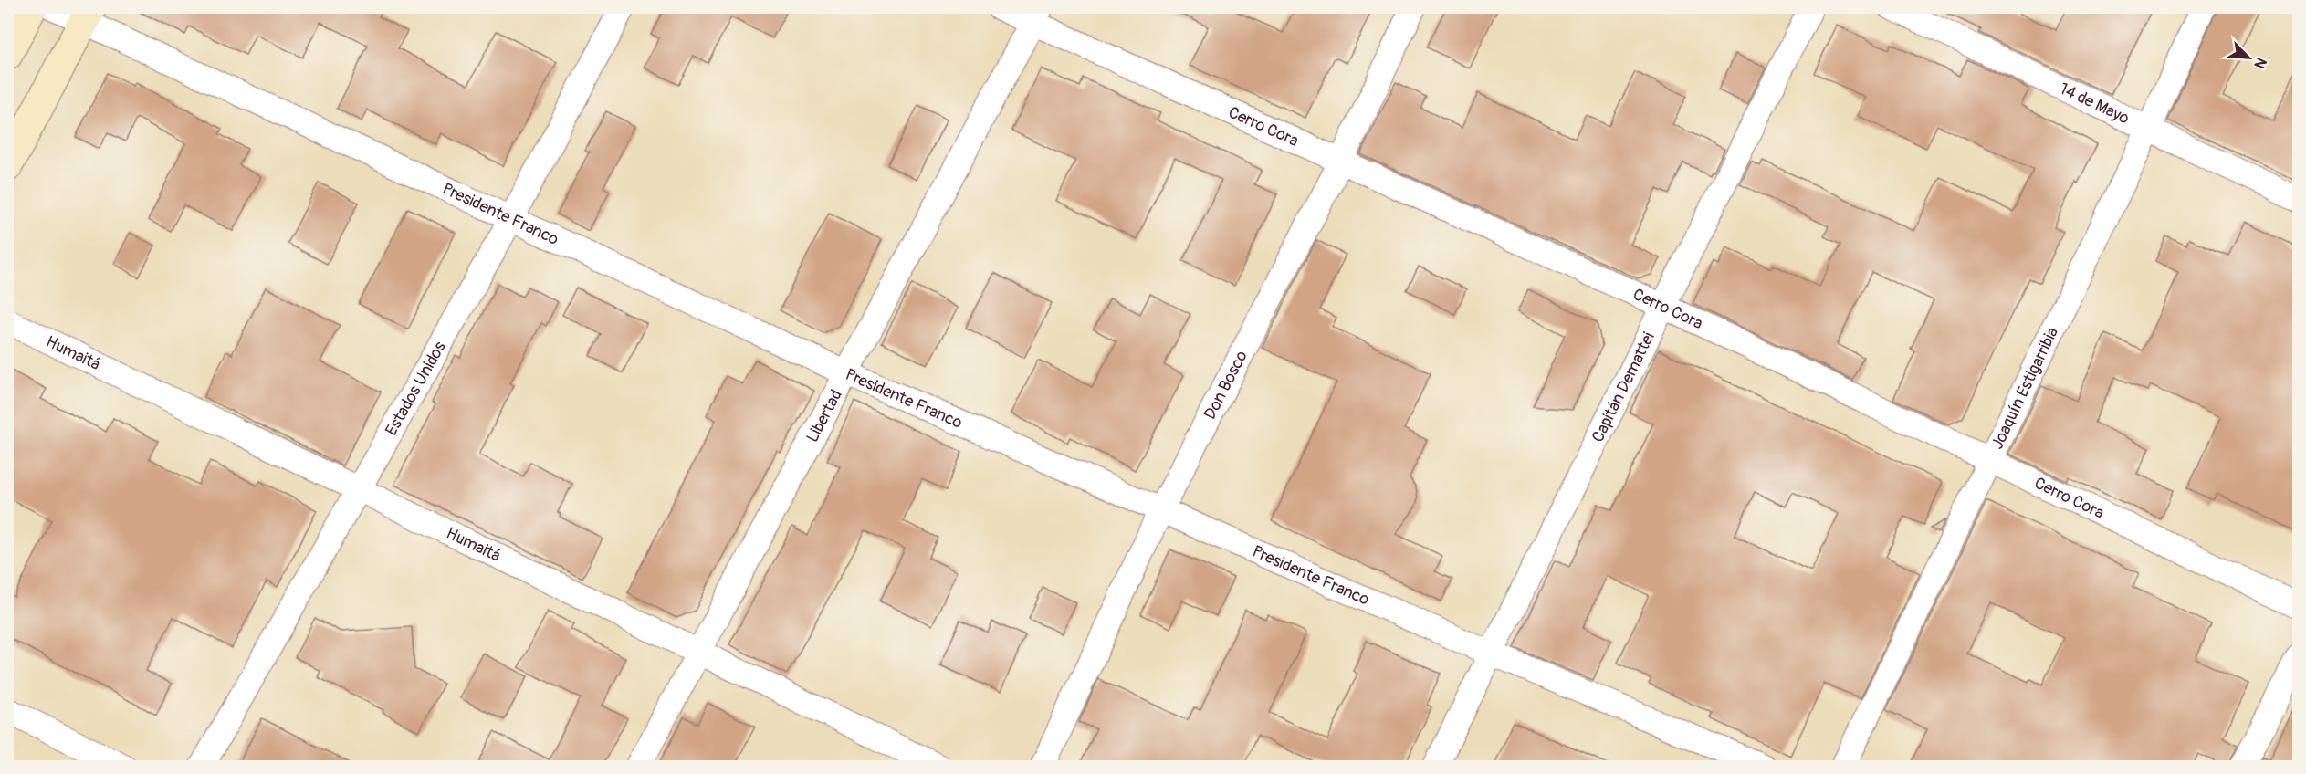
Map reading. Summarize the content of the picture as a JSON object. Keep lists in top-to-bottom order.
{
  "streets": {
    "street": [
      "14 de Mayo",
      "Cerro Cora",
      "Presidente Franco",
      "Humaitá",
      "Don Bosco",
      "Capitán Demattei",
      "Joaquín Estigarribia",
      "Estados Unidos",
      "Libertad"
    ]
  },
  "crossings": [
    ["14 de Mayo", "Joaquín Estigarribia"],
    ["Cerro Cora", "Don Bosco"],
    ["Cerro Cora", "Capitán Demattei"],
    ["Cerro Cora", "Joaquín Estigarribia"],
    ["Cerro Cora", "Libertad"],
    ["Presidente Franco", "Don Bosco"],
    ["Presidente Franco", "Capitán Demattei"],
    ["Presidente Franco", "Estados Unidos"],
    ["Presidente Franco", "Libertad"],
    ["Humaitá", "Estados Unidos"],
    ["Humaitá", "Libertad"]
  ],
  "north": "bottom right"
}
